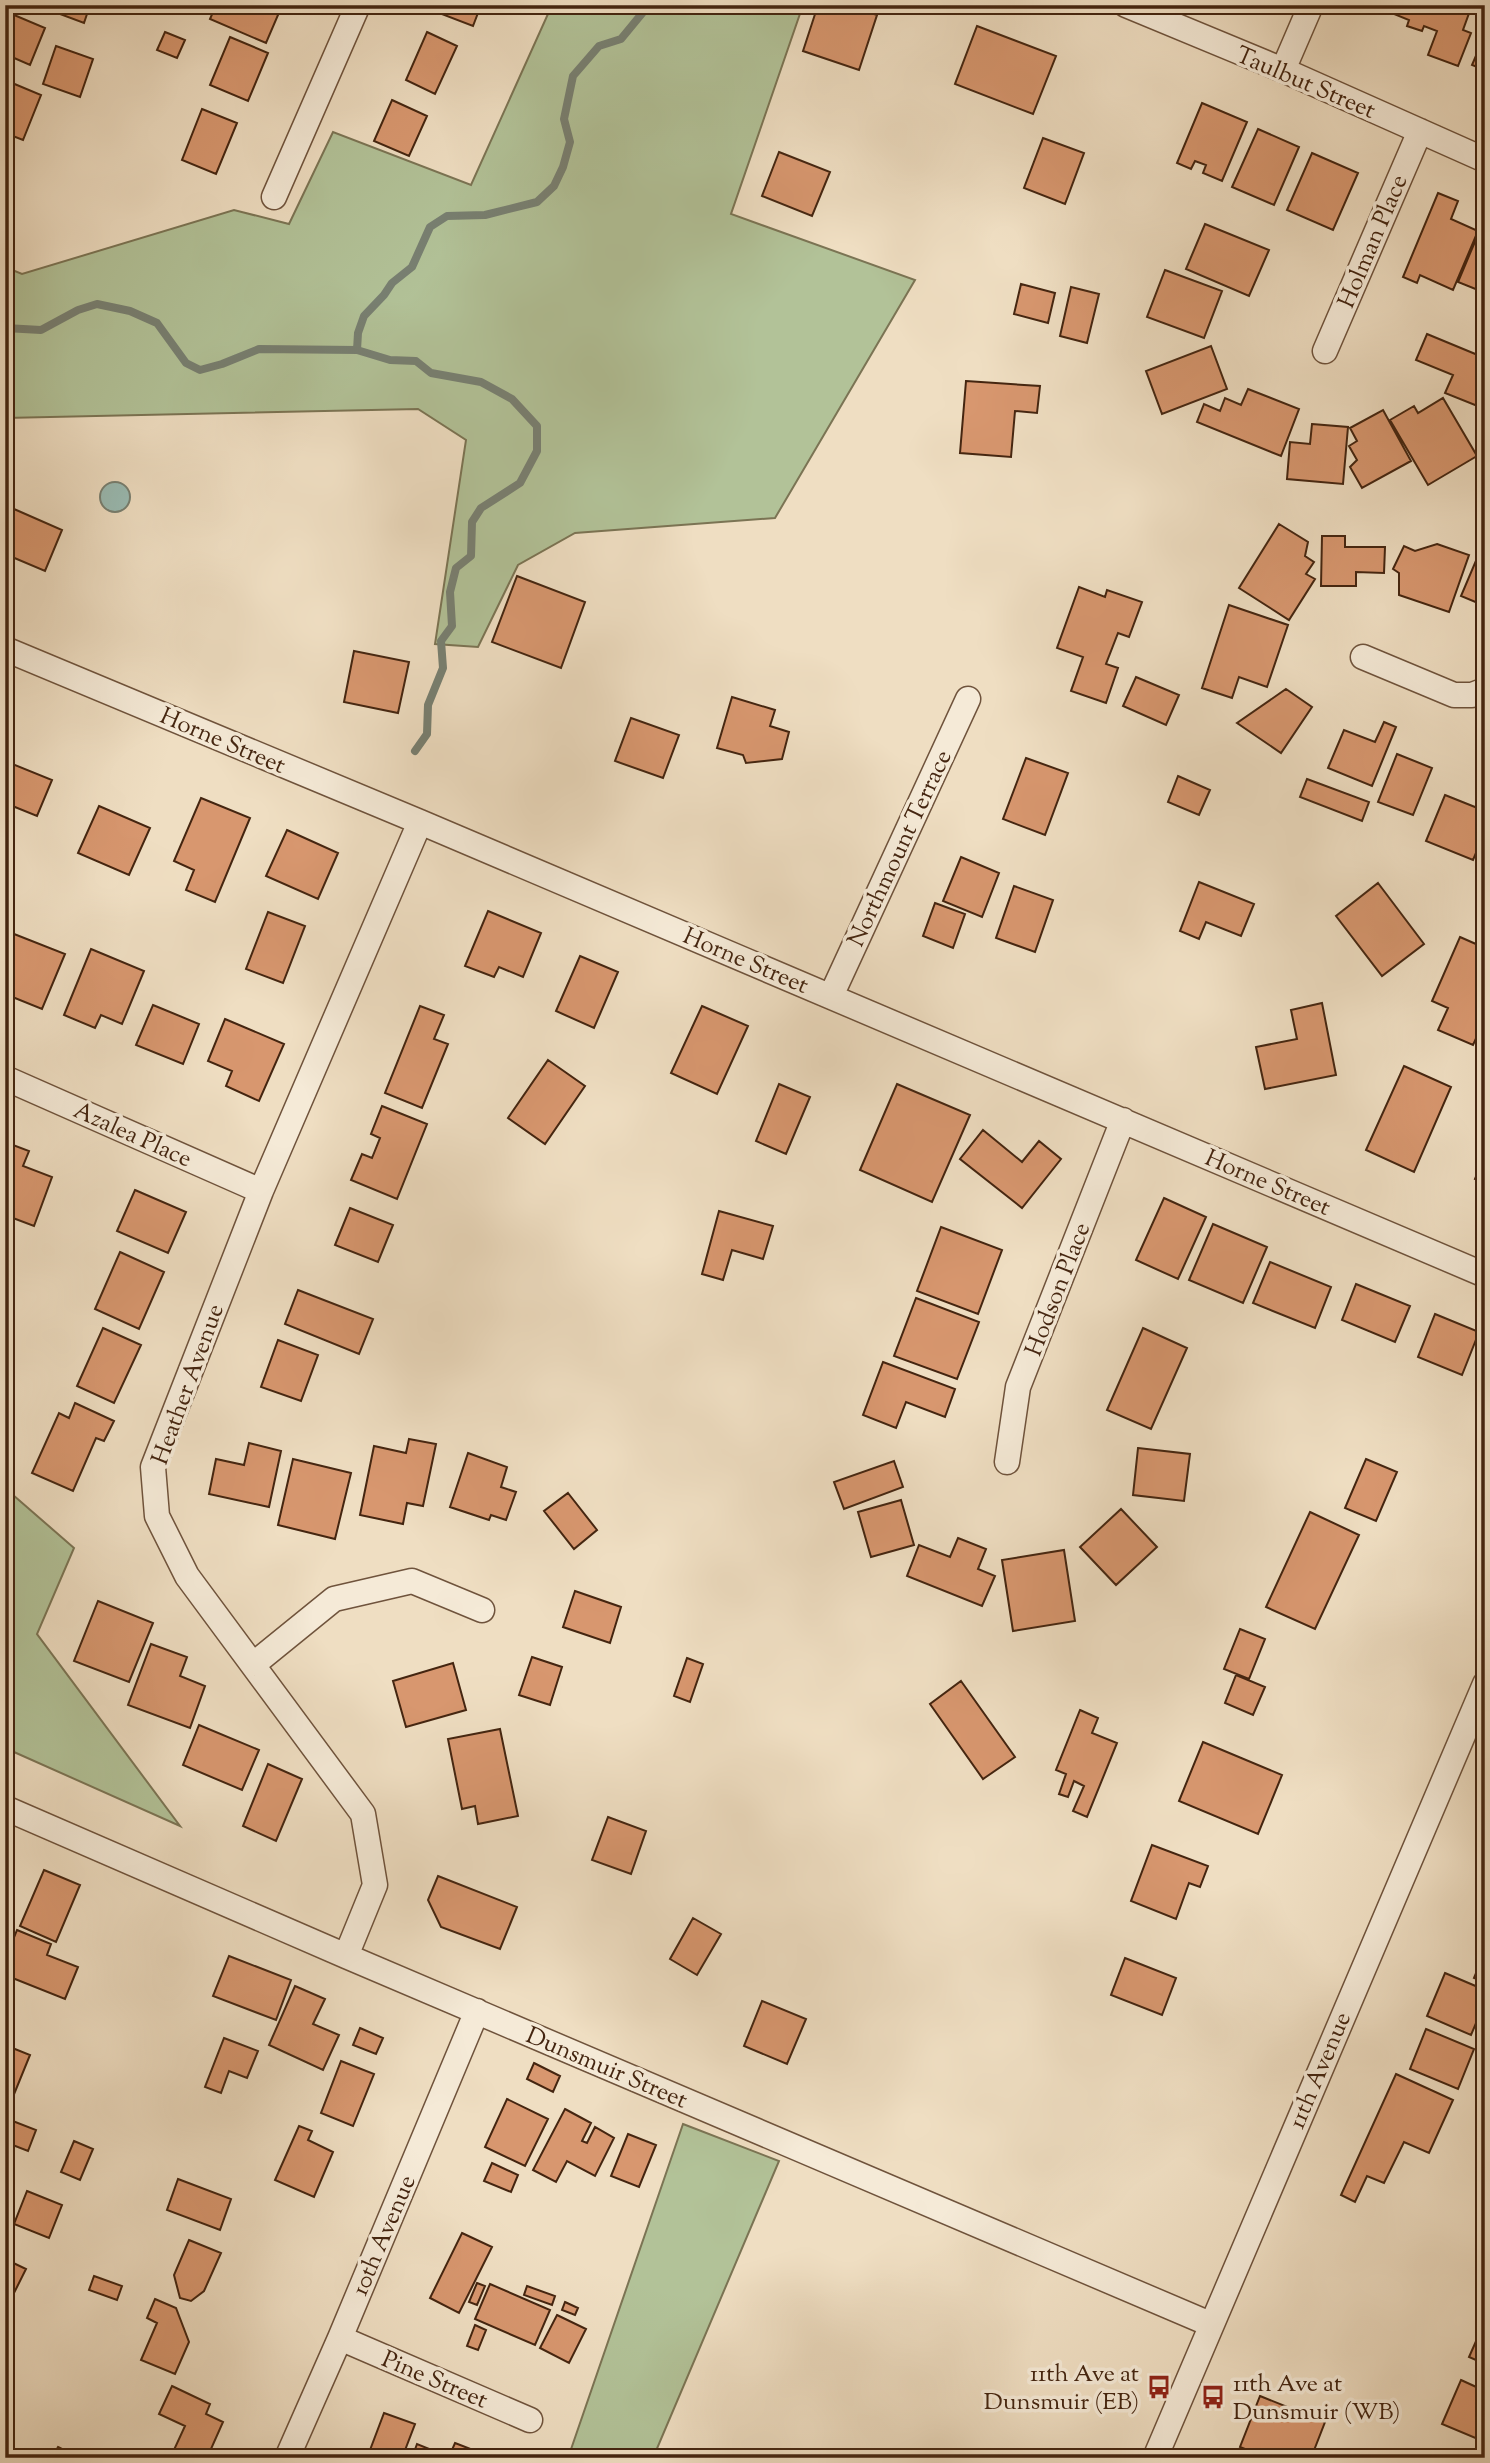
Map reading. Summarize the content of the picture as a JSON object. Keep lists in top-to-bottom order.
{
  "streets": {
    "street": [
      "Taulbut Street",
      "Holman Place",
      "Horne Street",
      "Northmount Terrace",
      "Azalea Place",
      "Hodson Place",
      "Heather Avenue",
      "Dunsmuir Street",
      "11th Avenue",
      "10th Avenue",
      "Pine Street"
    ]
  },
  "crossings": [
    ["Taulbut Street", "Holman Place"],
    ["Horne Street", "Northmount Terrace"],
    ["Horne Street", "Hodson Place"],
    ["Horne Street", "Heather Avenue"],
    ["Azalea Place", "Heather Avenue"],
    ["Heather Avenue", "Dunsmuir Street"],
    ["Dunsmuir Street", "11th Avenue"],
    ["Dunsmuir Street", "10th Avenue"],
    ["10th Avenue", "Pine Street"]
  ],
  "places": {
    "bus stop": ["11th Ave at Dunsmuir (EB)", "11th Ave at Dunsmuir (WB)"]
  }
}
